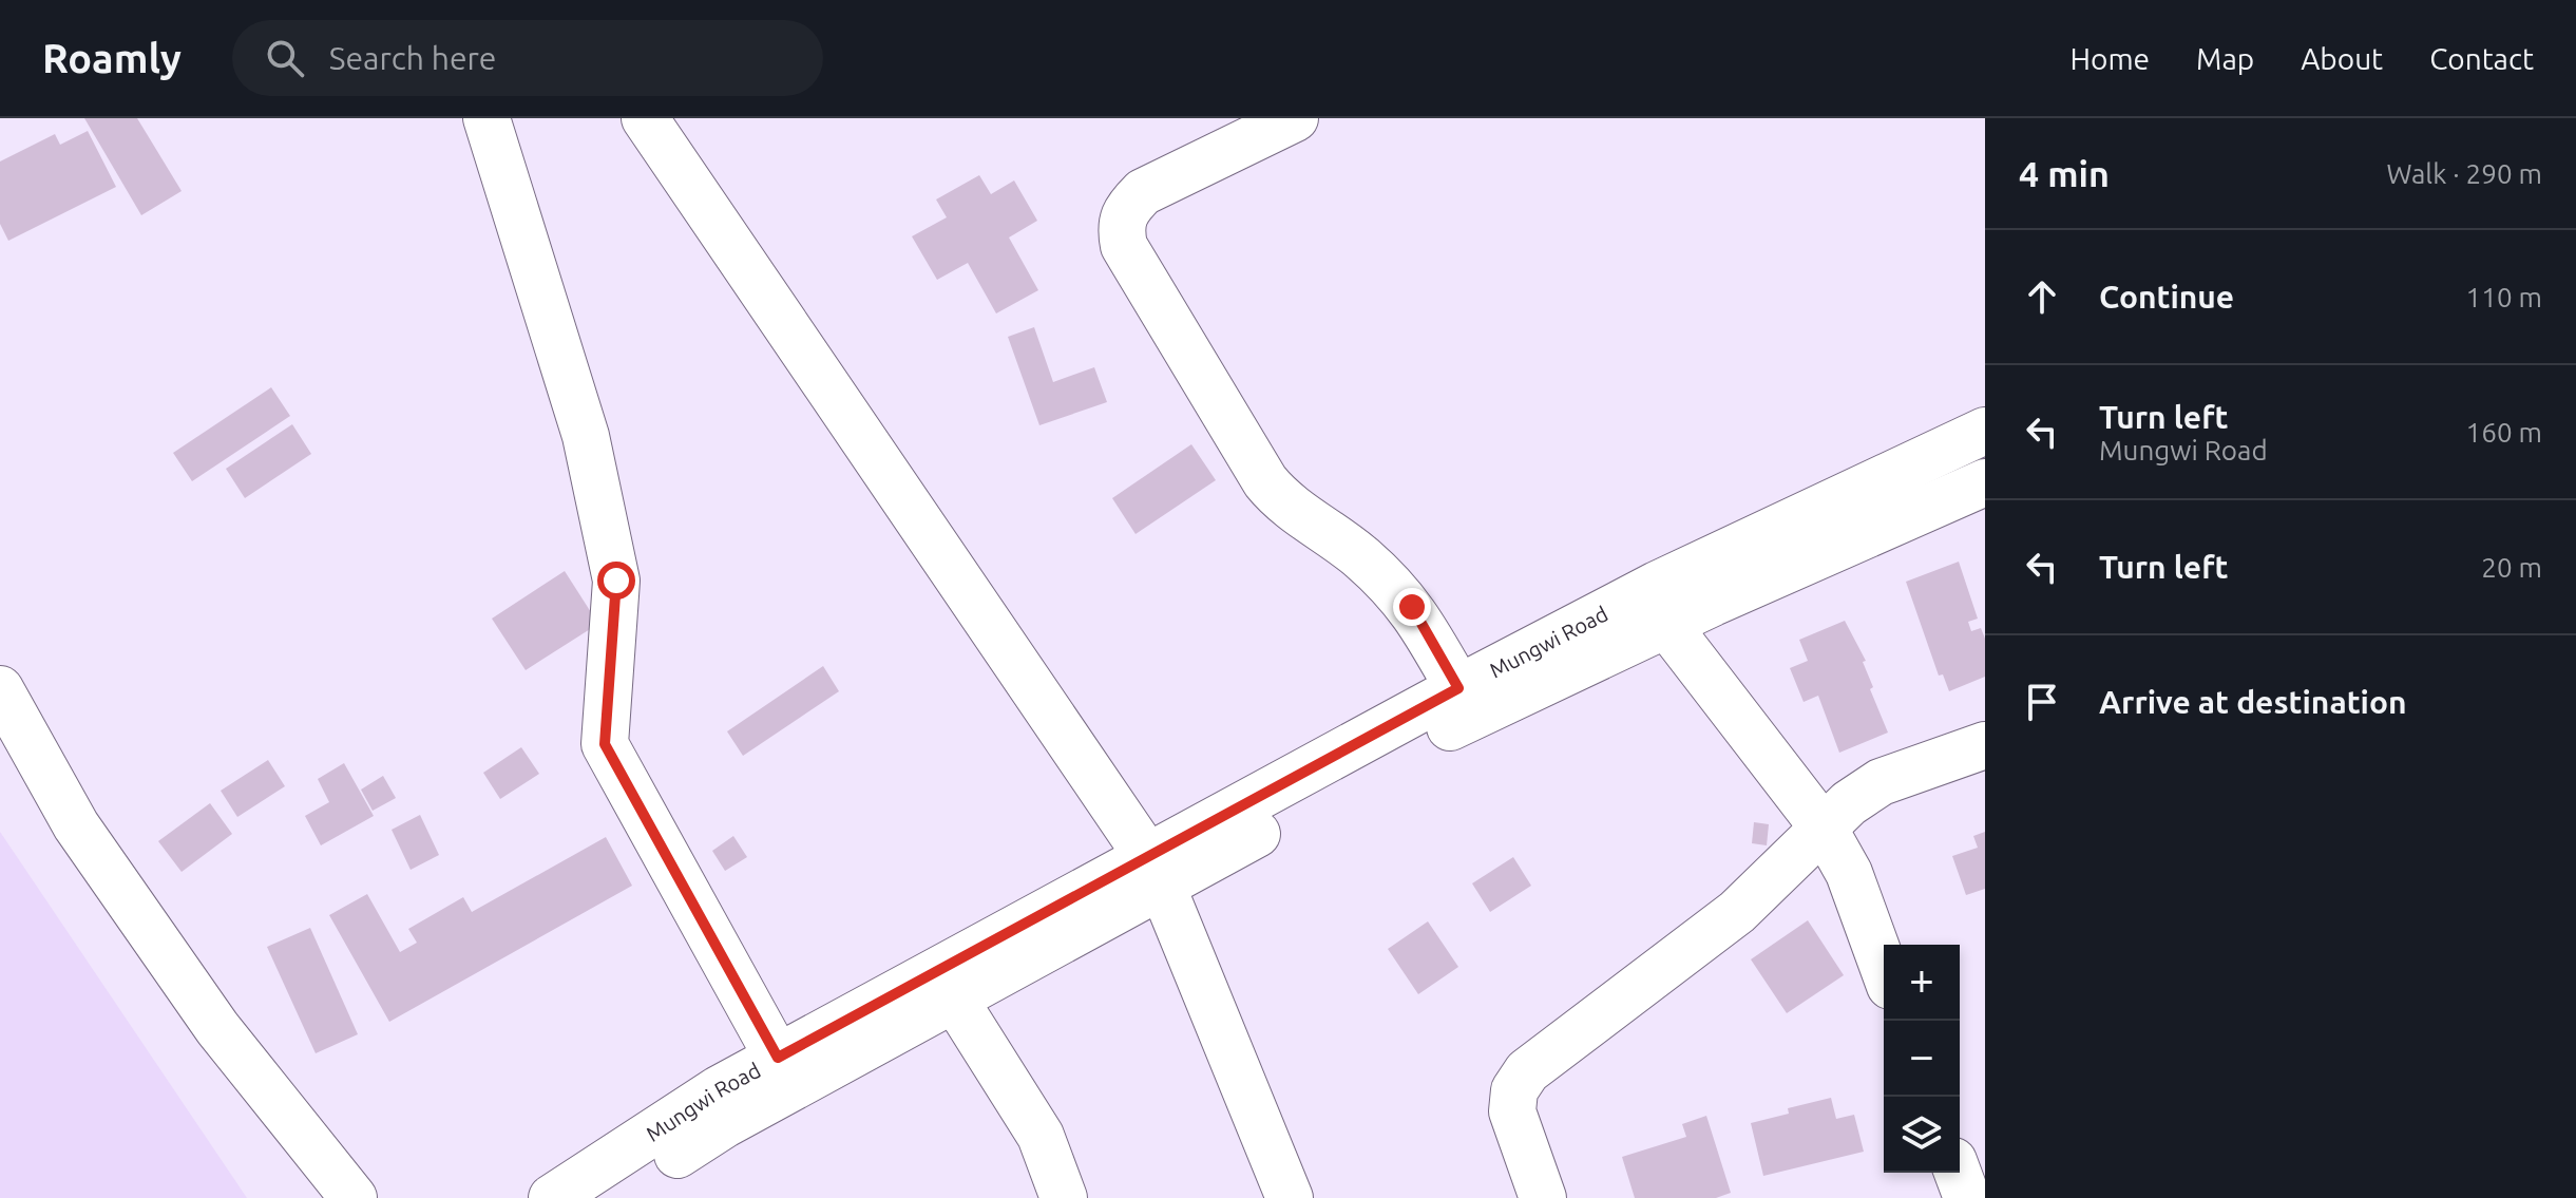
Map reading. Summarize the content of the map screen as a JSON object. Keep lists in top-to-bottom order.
{
  "streets": {
    "street": ["Mungwi Road"]
  },
  "page": {
    "header": "Roamly",
    "search": "Search here",
    "nav": [
      "Home",
      "Map",
      "About",
      "Contact"
    ],
    "heading": ["4 min", "Walk · 290 m"],
    "list": [
      ["Continue", "110 m"],
      ["Turn left", "Mungwi Road", "160 m"],
      ["Turn left", "20 m"],
      "Arrive at destination"
    ],
    "map_buttons": ["+", "−"]
  }
}
